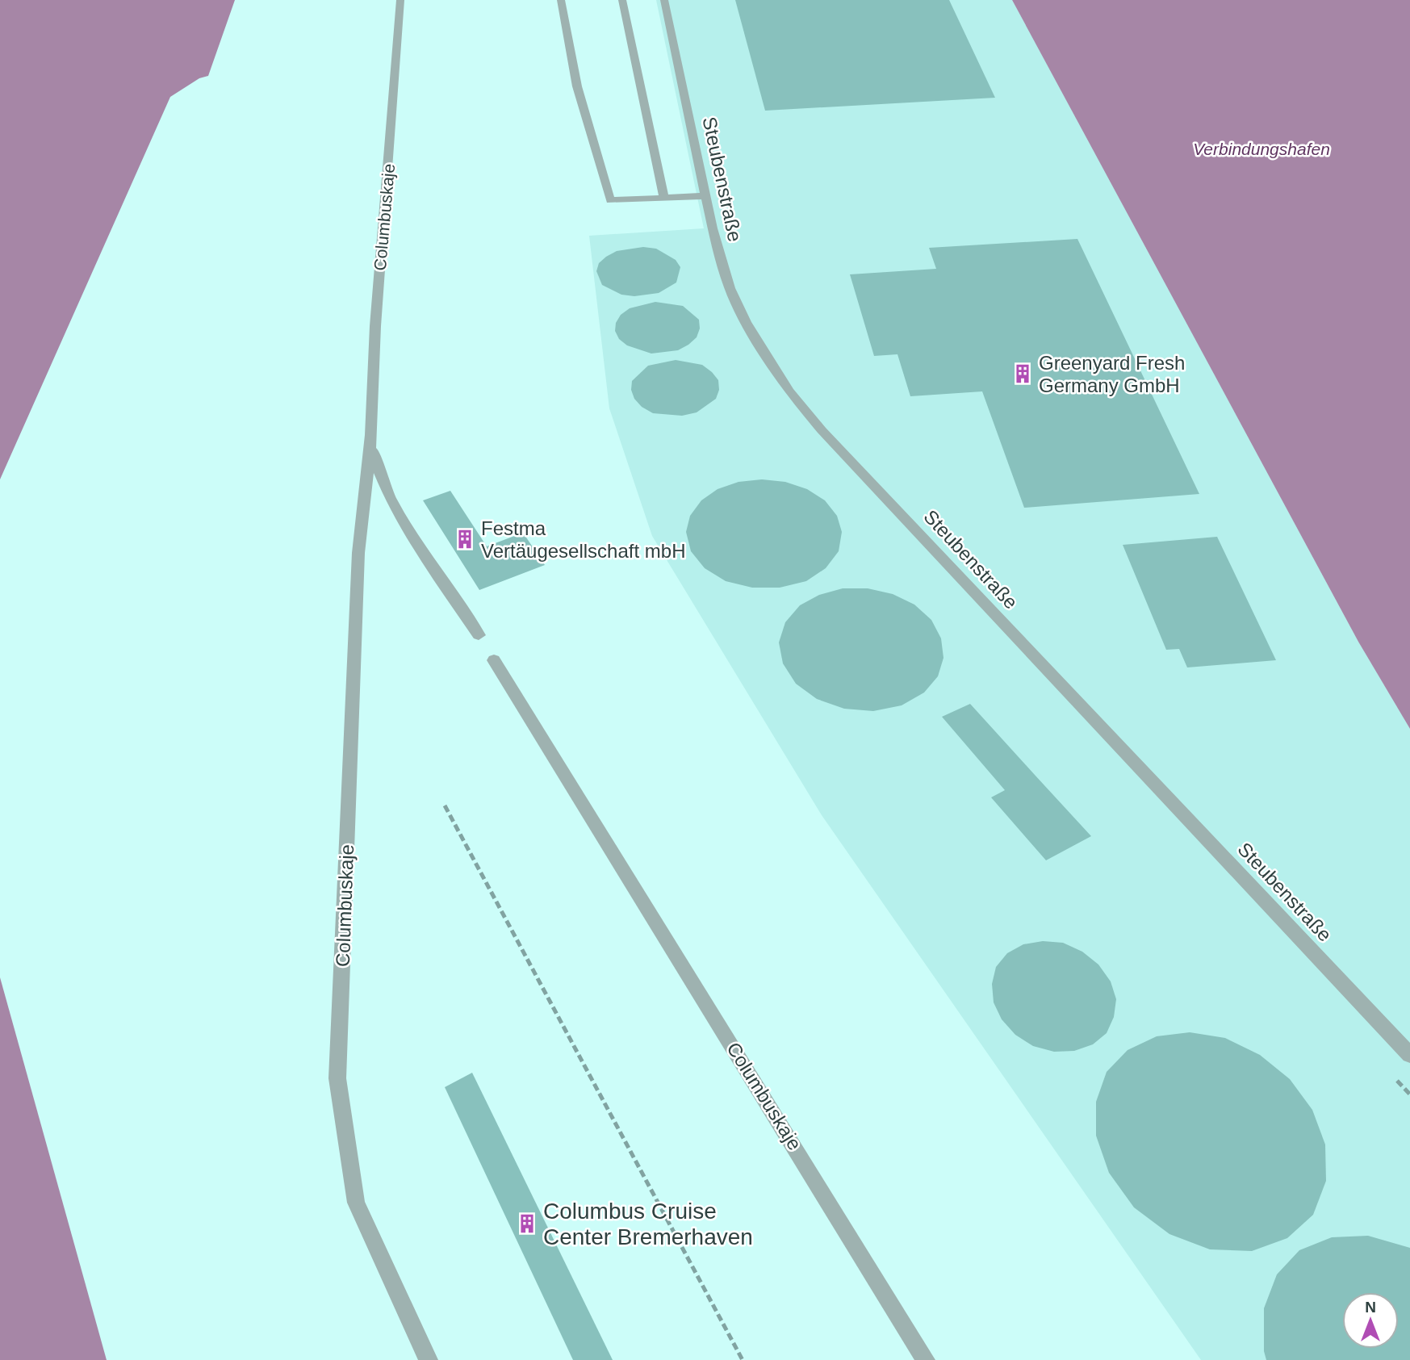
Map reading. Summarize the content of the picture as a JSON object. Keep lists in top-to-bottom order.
{
  "streets": {
    "street": ["Steubenstraße", "Columbuskaje"]
  },
  "water": ["Verbindungshafen"],
  "places": {
    "building": ["Greenyard Fresh Germany GmbH", "Festma Vertäugesellschaft mbH", "Columbus Cruise Center Bremerhaven"]
  },
  "north": "top"
}
